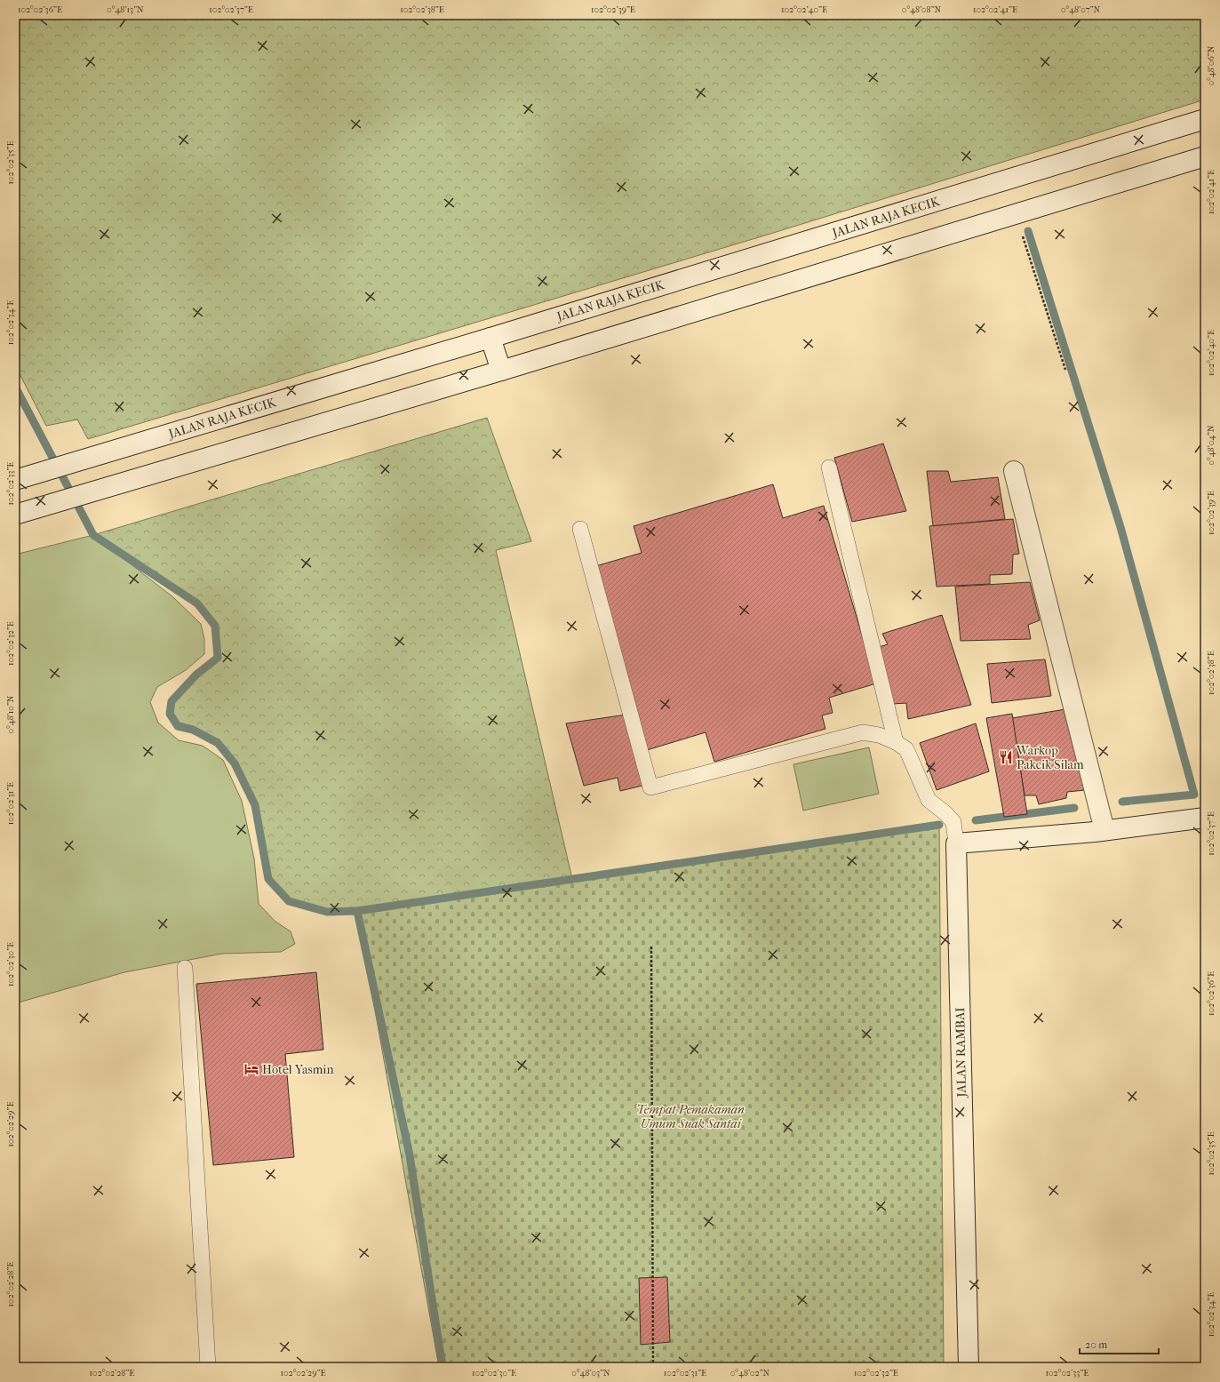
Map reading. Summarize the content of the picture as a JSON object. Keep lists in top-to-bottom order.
{
  "streets": {
    "main road": ["JALAN RAJA KECIK", "JALAN RAMBAI"]
  },
  "parks": ["Tempat Pemakaman Umum Suak Santai"],
  "places": {
    "restaurant": ["Warkop Pakcik Silam"],
    "hotel": ["Hotel Yasmin"]
  },
  "scale_bar": "20 m",
  "coordinates": [
    "102°02'36\"E",
    "0°48'13\"N",
    "102°02'37\"E",
    "102°02'38\"E",
    "102°02'39\"E",
    "102°02'40\"E",
    "0°48'08\"N",
    "102°02'41\"E",
    "0°48'07\"N",
    "0°48'06\"N",
    "102°02'35\"E",
    "102°02'34\"E",
    "0°48'04\"N",
    "102°02'33\"E",
    "102°02'32\"E",
    "0°48'10\"N",
    "102°02'31\"E",
    "102°02'30\"E",
    "102°02'29\"E",
    "102°02'28\"E",
    "0°48'03\"N",
    "0°48'02\"N"
  ]
}
